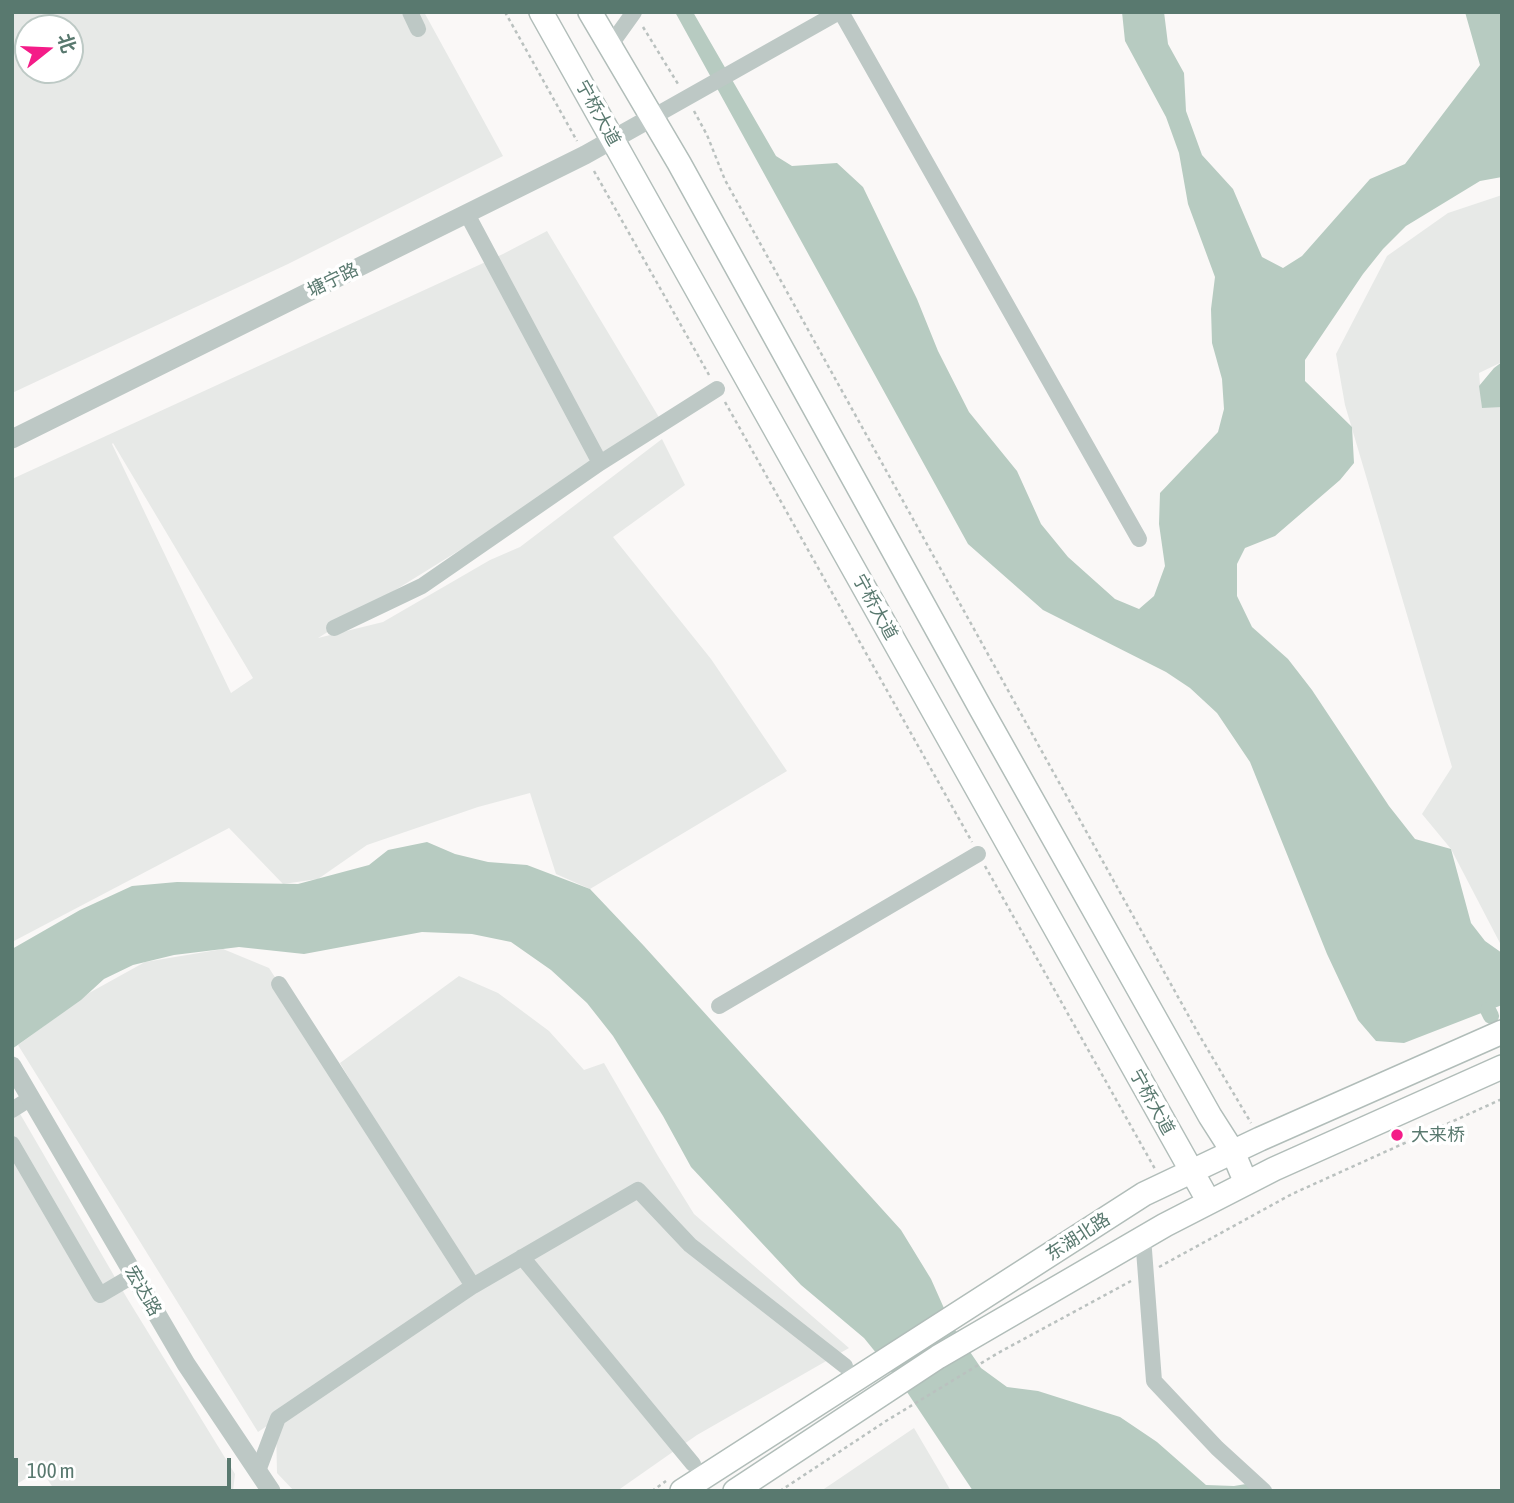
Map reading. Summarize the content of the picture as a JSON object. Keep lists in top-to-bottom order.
{
  "streets": {
    "main road": ["宁桥大道", "东湖北路"],
    "street": ["塘宁路", "宏达路"]
  },
  "crossings": [
    ["宁桥大道", "塘宁路"],
    ["宁桥大道", "东湖北路"]
  ],
  "places": ["大来桥"],
  "scale_bar": "100 m",
  "north": "right"
}
